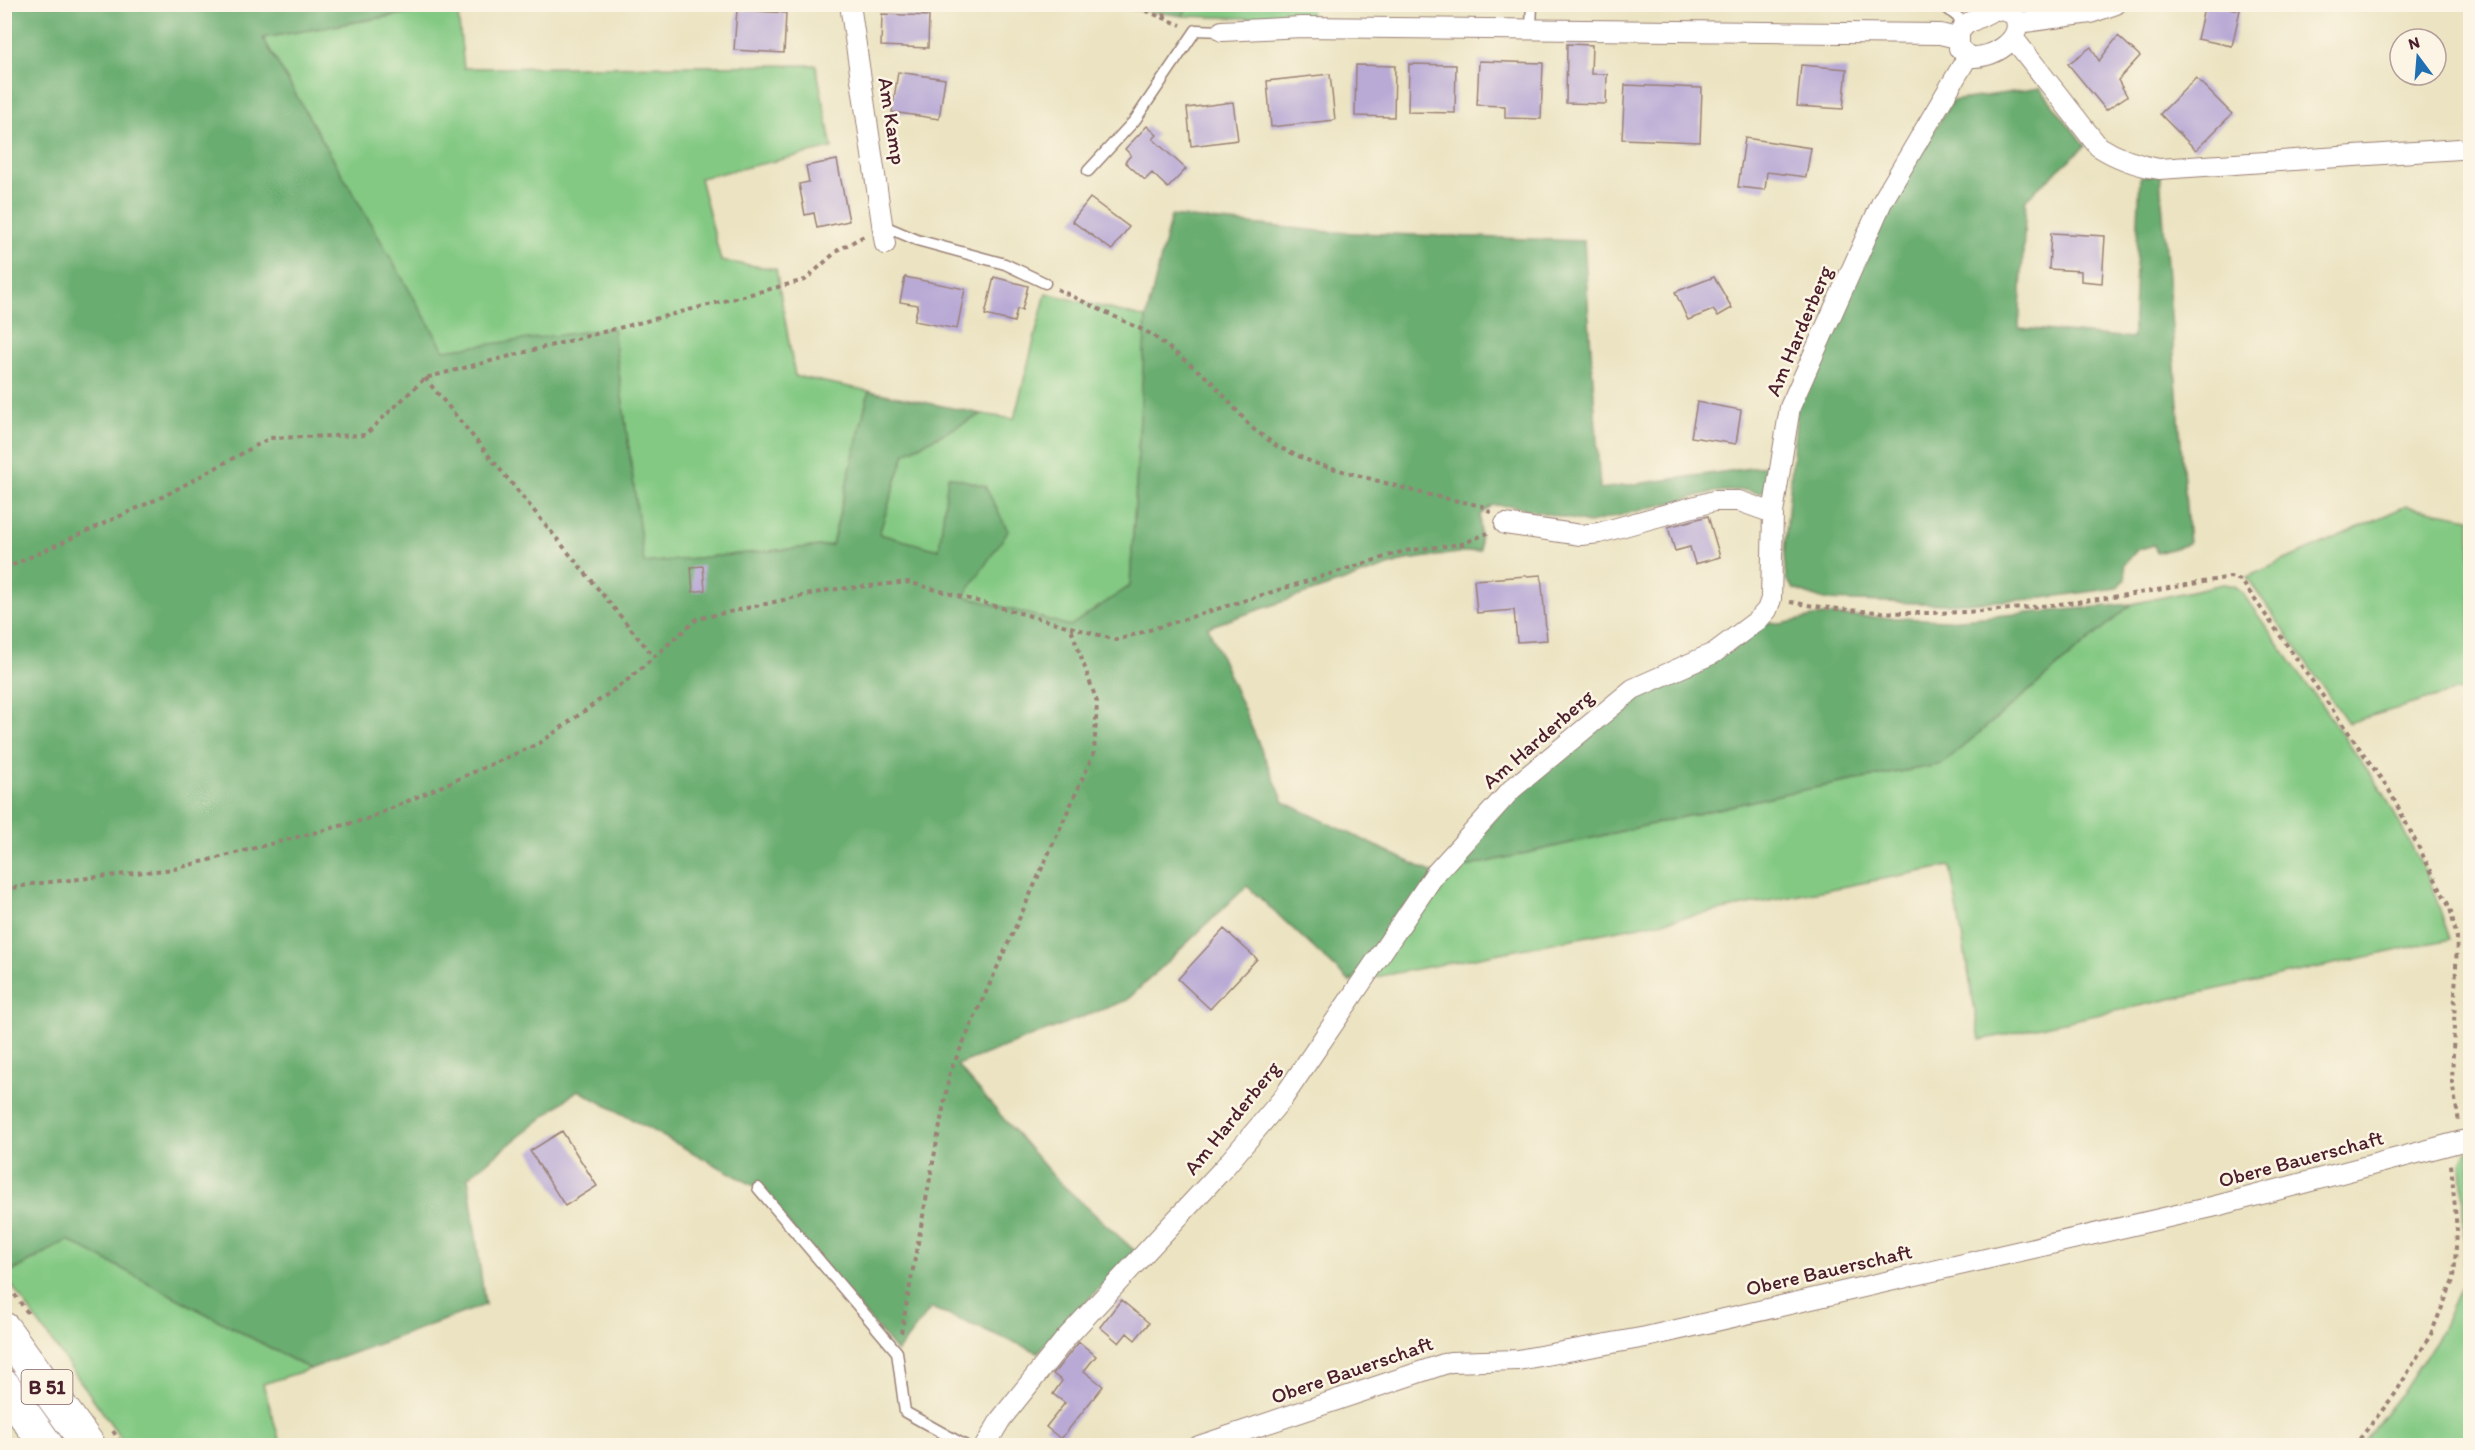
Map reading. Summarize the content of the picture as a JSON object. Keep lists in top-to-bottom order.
{
  "streets": {
    "highway": ["B 51"],
    "street": ["Am Kamp", "Am Harderberg", "Obere Bauerschaft"]
  },
  "north": "top"
}
